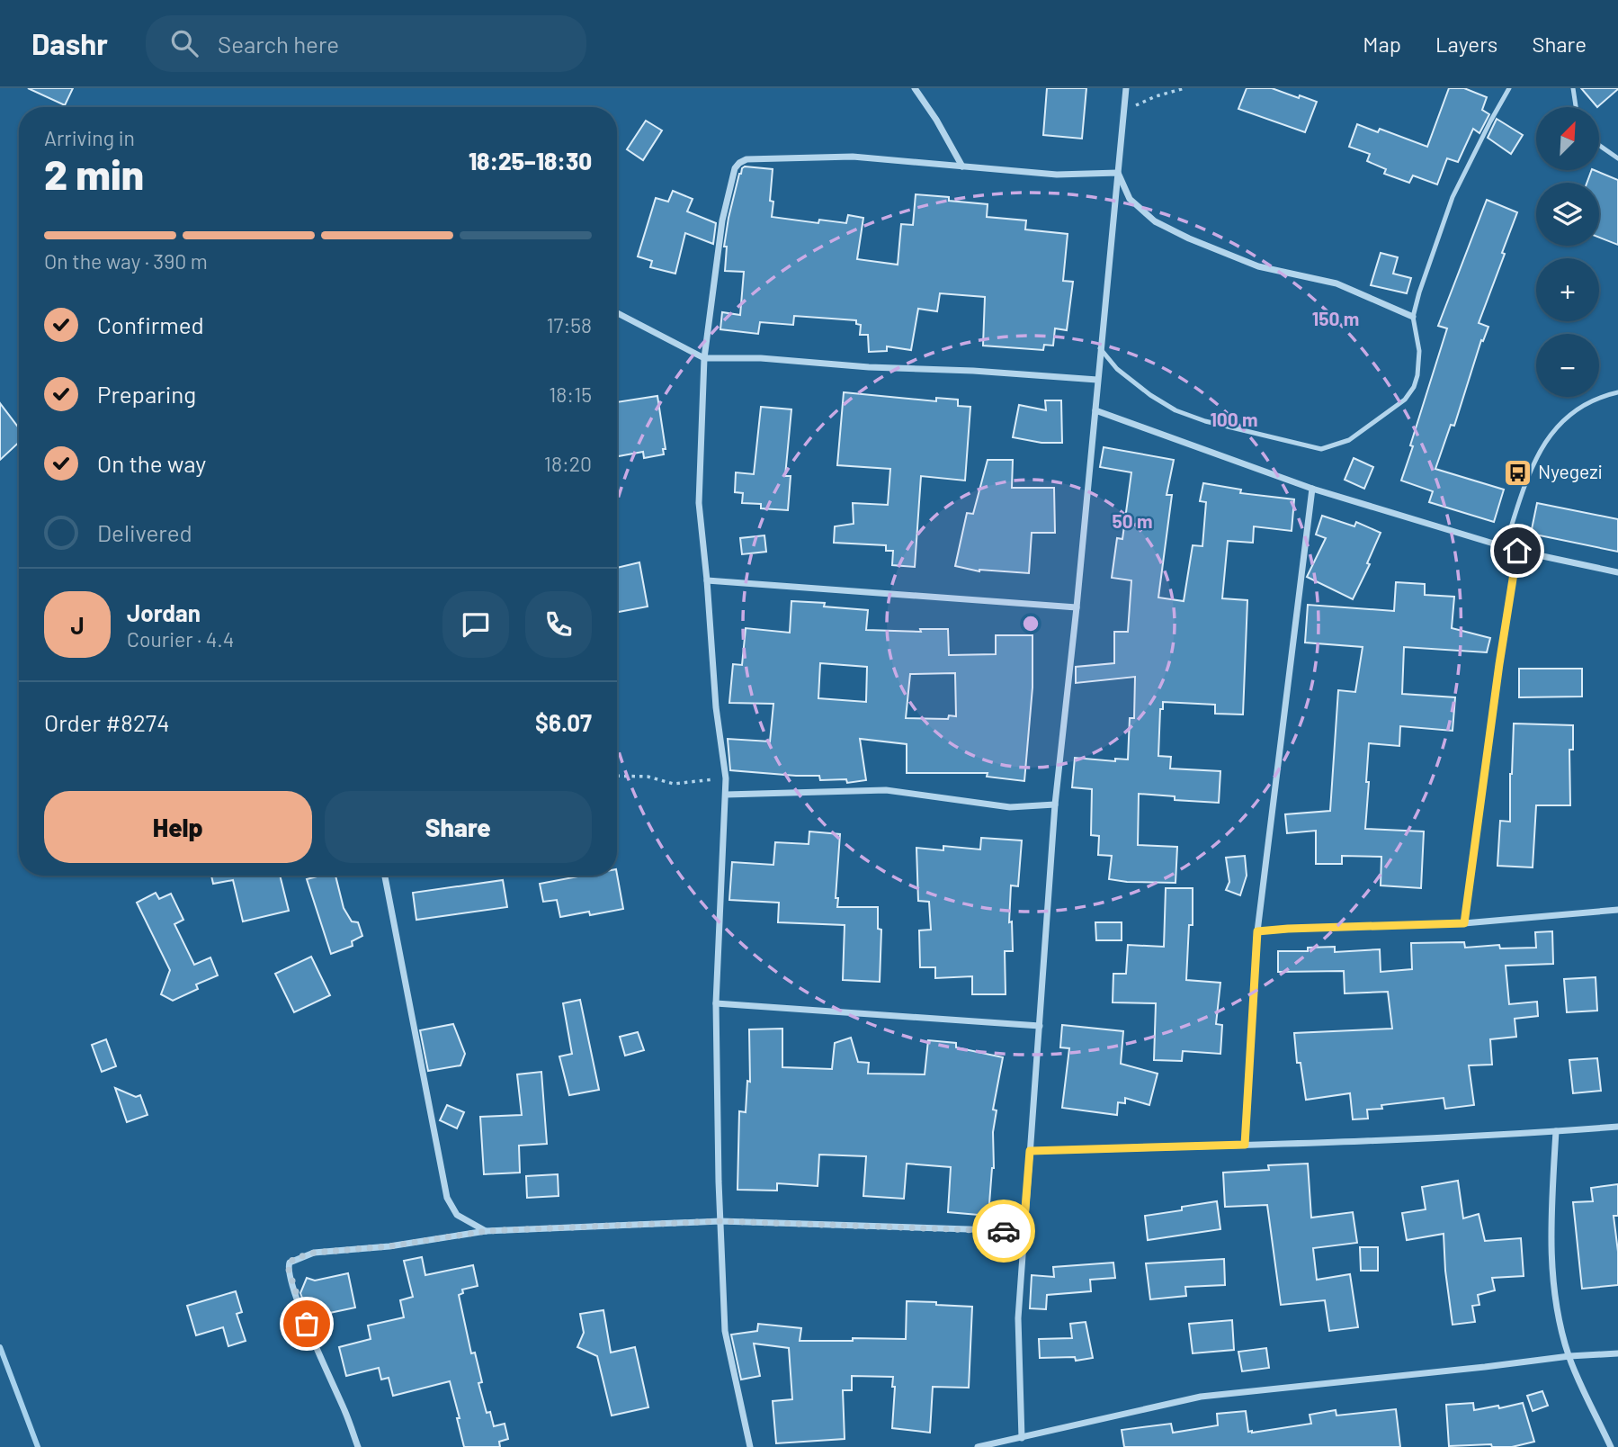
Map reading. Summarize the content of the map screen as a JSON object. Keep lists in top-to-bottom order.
{
  "places": {
    "bus stop": ["Nyegezi"]
  },
  "north": "top right",
  "page": {
    "header": "Dashr",
    "search": "Search here",
    "nav": ["Map", "Layers", "Share"],
    "map_buttons": ["+", "−"],
    "heading": ["2 min", "Arriving in", "18:25–18:30"],
    "panel": [
      "Jordan",
      "Courier · 4.4",
      "Order #8274",
      "$6.07"
    ],
    "bar": "On the way · 390 m",
    "list": [
      ["Confirmed", "17:58"],
      ["Preparing", "18:15"],
      ["On the way", "18:20"],
      "Delivered"
    ],
    "round": "J",
    "buttons": ["Help", "Share"]
  },
  "rings": ["150 m", "100 m", "50 m"]
}
